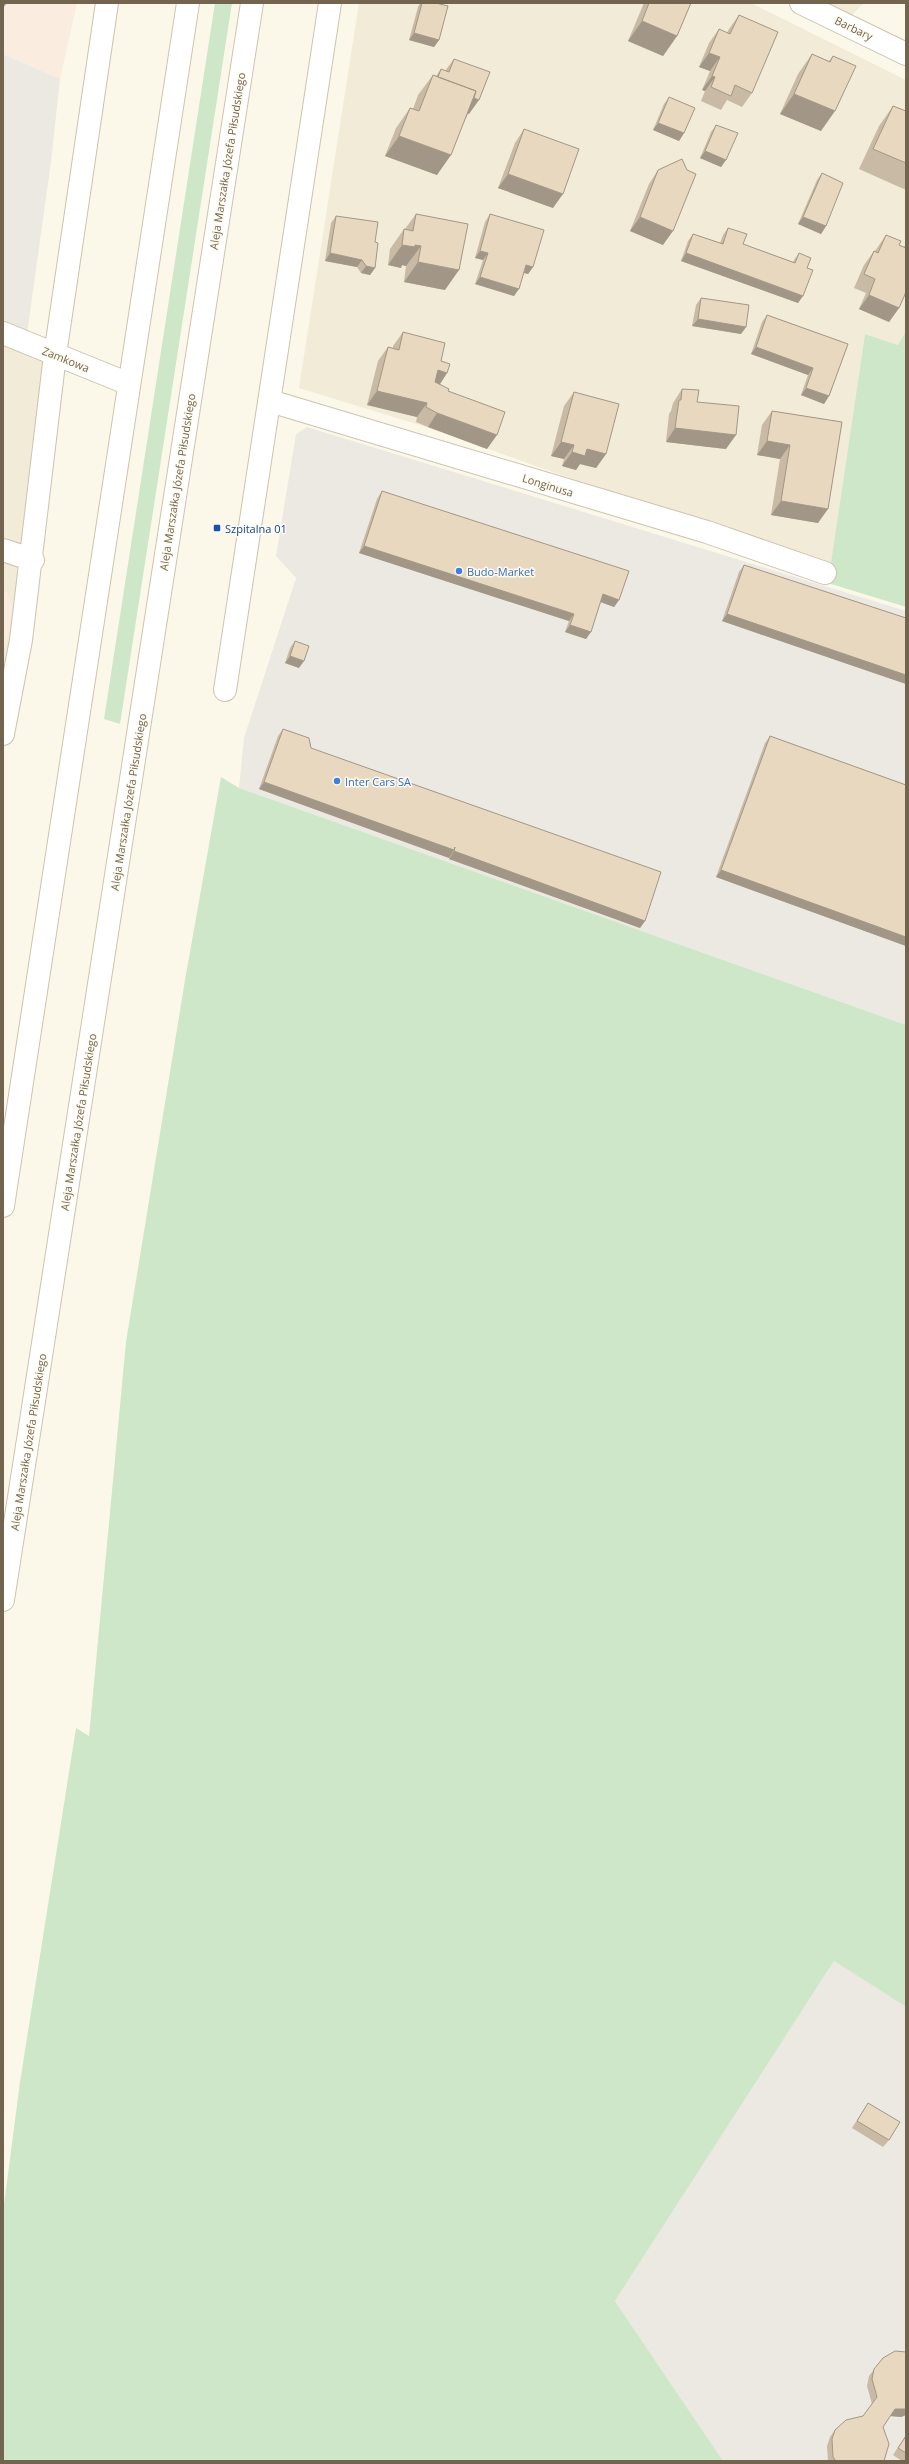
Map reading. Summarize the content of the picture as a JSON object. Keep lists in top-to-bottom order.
{
  "streets": {
    "main road": [
      "Barbary",
      "Aleja Marszałka Józefa Piłsudskiego",
      "Zamkowa",
      "Longinusa"
    ]
  },
  "places": {
    "transit": ["Szpitalna 01"],
    "other": ["Budo-Market", "Inter Cars SA"]
  }
}
